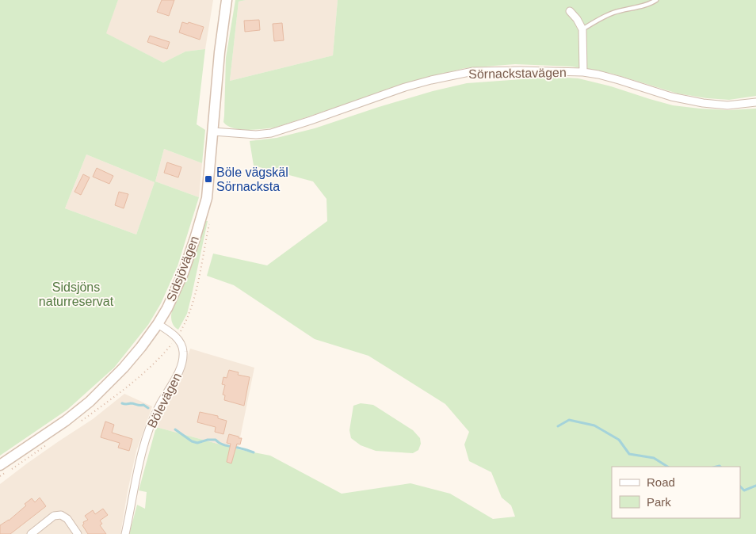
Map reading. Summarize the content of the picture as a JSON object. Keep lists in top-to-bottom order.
{
  "streets": {
    "main road": ["Sidsjövägen"],
    "street": ["Sörnackstavägen", "Bölevägen"]
  },
  "crossings": [
    ["Sörnackstavägen", "Sidsjövägen"],
    ["Sidsjövägen", "Bölevägen"]
  ],
  "parks": ["Sidsjöns naturreservat"],
  "places": {
    "transit": ["Böle vägskäl Sörnacksta"]
  },
  "legend": ["Road", "Park"]
}
